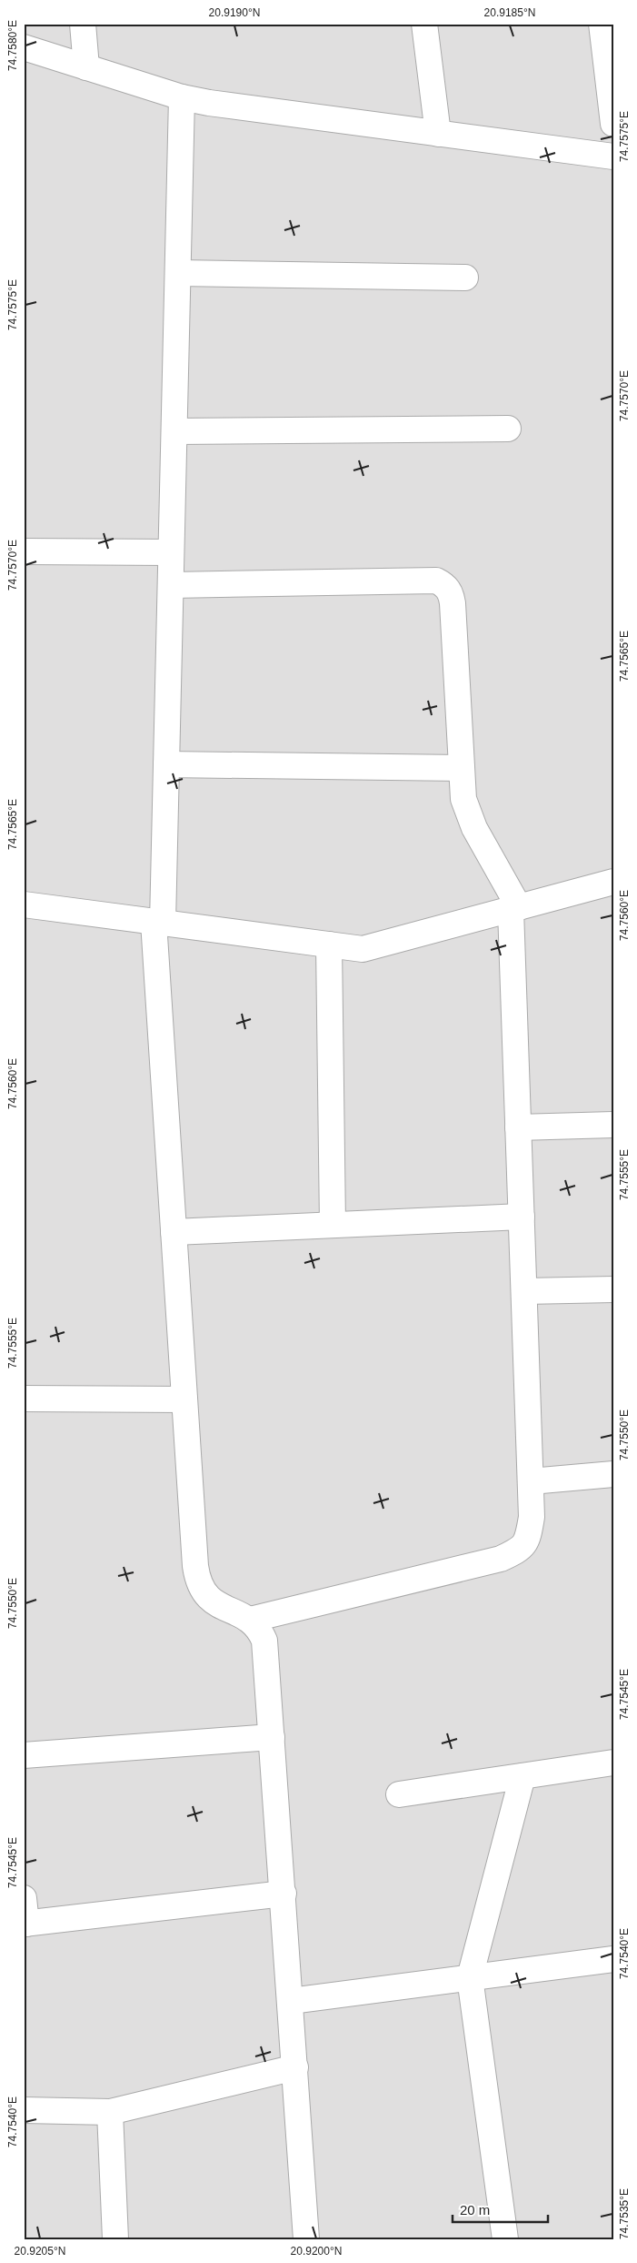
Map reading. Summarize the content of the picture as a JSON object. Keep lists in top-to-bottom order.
{
  "scale_bar": "20 m",
  "coordinates": [
    "20.9190°N",
    "20.9185°N",
    "74.7580°E",
    "74.7575°E",
    "74.7570°E",
    "74.7565°E",
    "74.7560°E",
    "74.7555°E",
    "74.7550°E",
    "74.7545°E",
    "74.7540°E",
    "74.7535°E",
    "20.9205°N",
    "20.9200°N"
  ]
}
